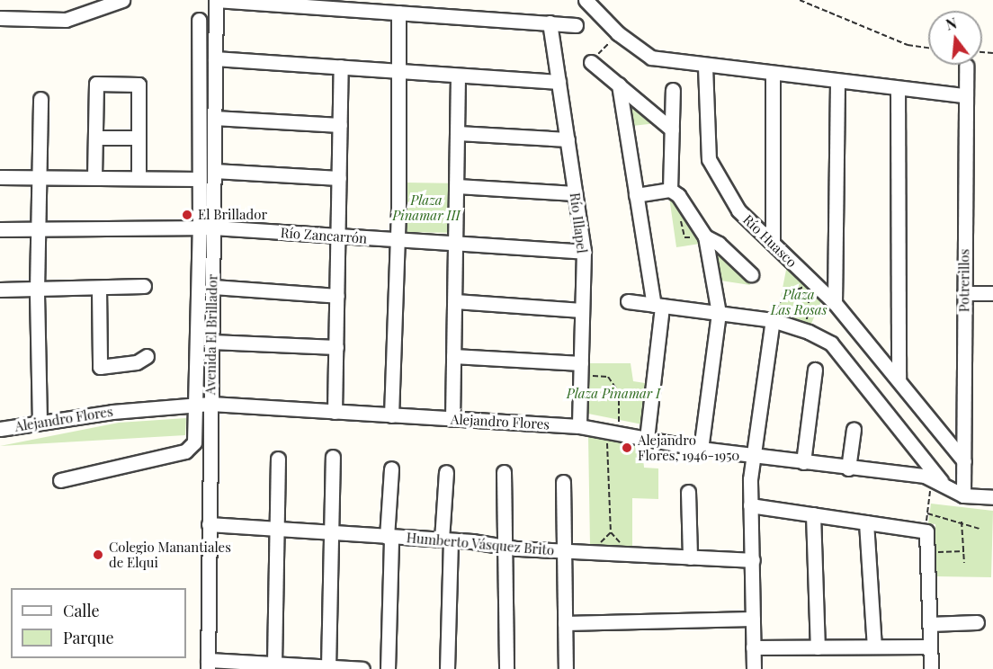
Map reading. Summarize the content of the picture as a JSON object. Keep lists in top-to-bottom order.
{
  "streets": {
    "street": [
      "Río Illapel",
      "Río Zancarrón",
      "Río Huasco",
      "Potrerillos",
      "Avenida El Brillador",
      "Alejandro Flores",
      "Humberto Vásquez Brito"
    ]
  },
  "crossings": [
    ["Río Illapel", "Río Zancarrón"],
    ["Río Illapel", "Alejandro Flores"],
    ["Río Zancarrón", "Avenida El Brillador"],
    ["Río Huasco", "Potrerillos"],
    ["Potrerillos", "Alejandro Flores"],
    ["Avenida El Brillador", "Alejandro Flores"],
    ["Avenida El Brillador", "Humberto Vásquez Brito"]
  ],
  "parks": ["Plaza Pinamar III", "Plaza Las Rosas", "Plaza Pinamar I"],
  "places": ["El Brillador", "Alejandro Flores, 1946-1950", "Colegio Manantiales de Elqui"],
  "legend": ["Calle", "Parque"],
  "north": "top"
}
